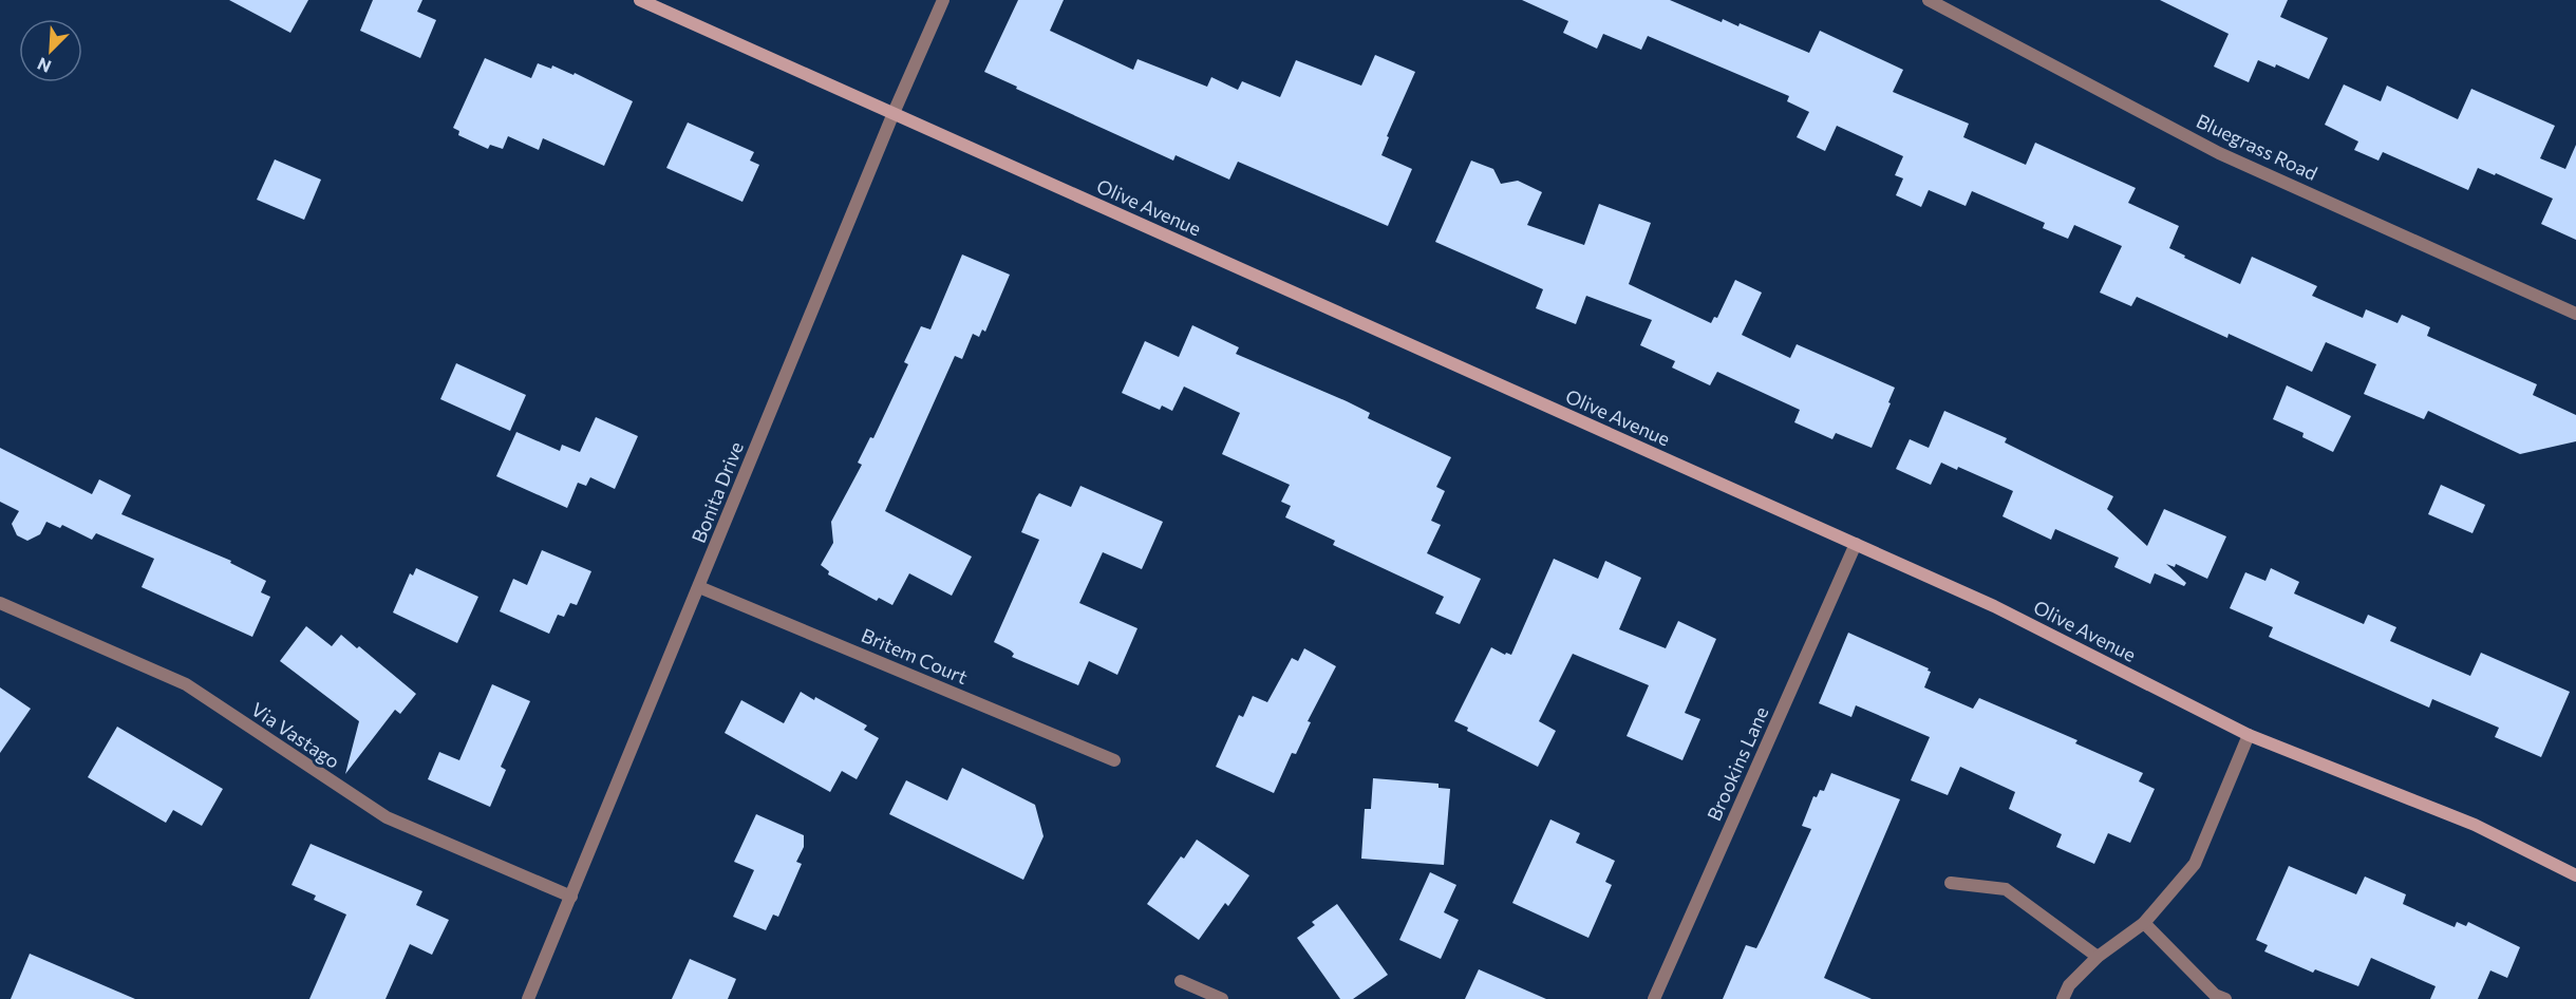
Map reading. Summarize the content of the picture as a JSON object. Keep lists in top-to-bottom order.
{
  "streets": {
    "main road": ["Olive Avenue"],
    "street": [
      "Bluegrass Road",
      "Bonita Drive",
      "Britem Court",
      "Via Vastago",
      "Brookins Lane"
    ]
  },
  "crossings": [
    ["Olive Avenue", "Bonita Drive"],
    ["Olive Avenue", "Brookins Lane"],
    ["Bonita Drive", "Britem Court"],
    ["Bonita Drive", "Via Vastago"]
  ],
  "north": "bottom left"
}
